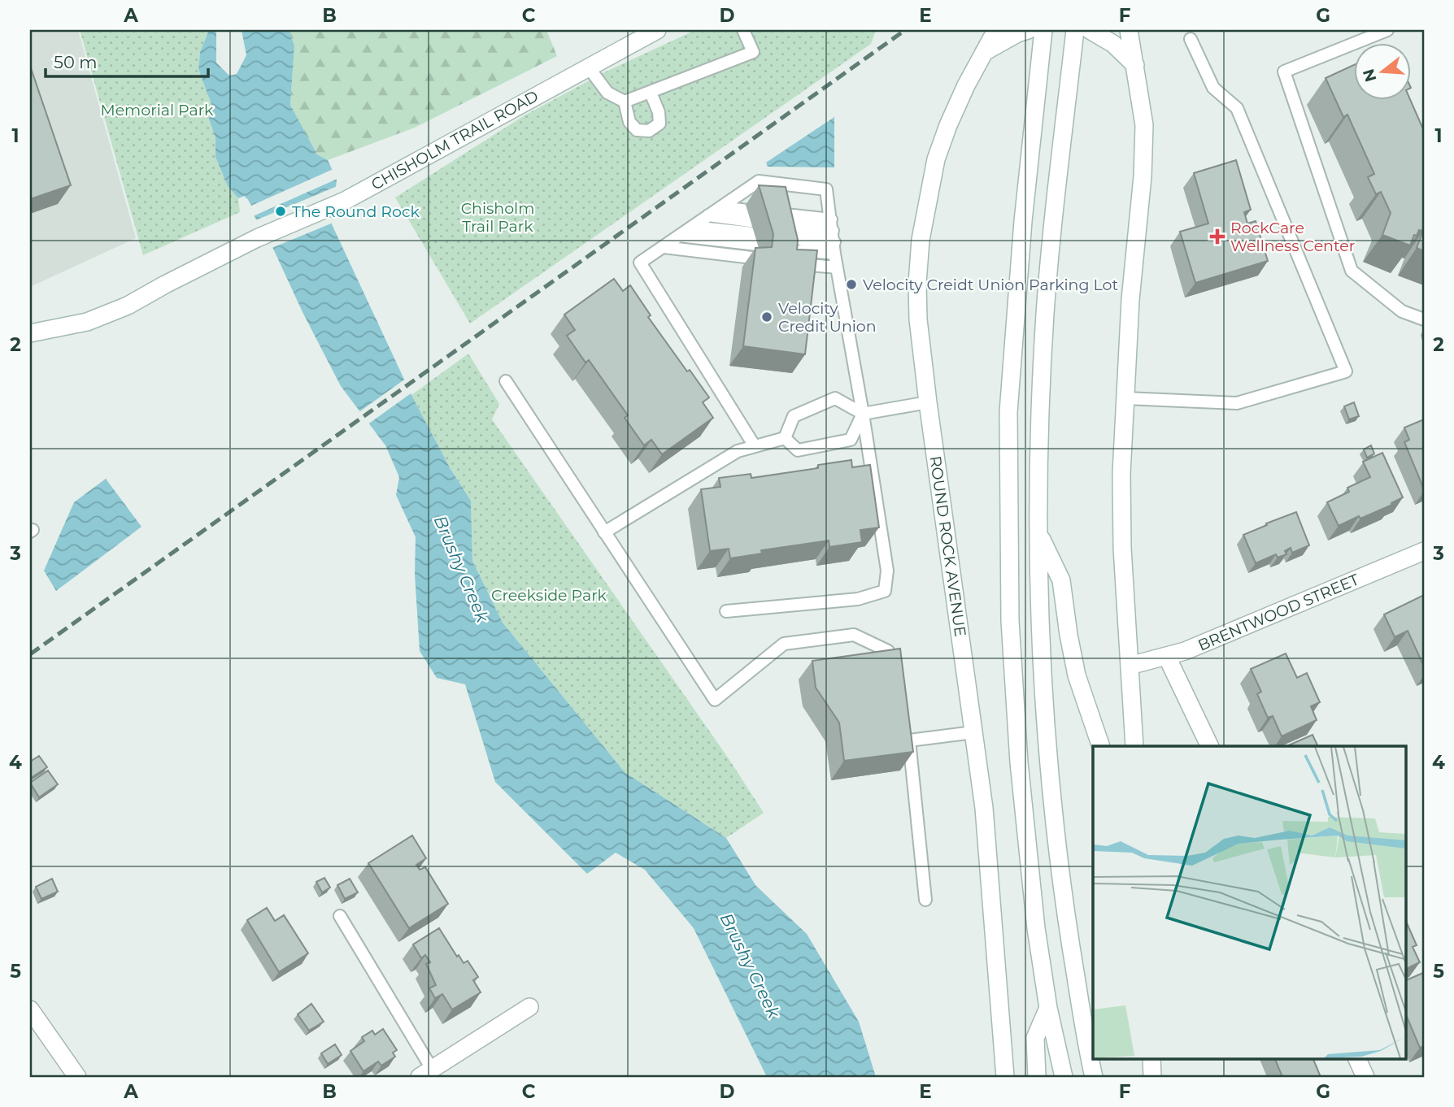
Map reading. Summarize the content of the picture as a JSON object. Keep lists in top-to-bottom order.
{
  "streets": {
    "main road": ["CHISHOLM TRAIL ROAD", "ROUND ROCK AVENUE", "BRENTWOOD STREET"]
  },
  "water": ["Brushy Creek"],
  "parks": ["Memorial Park", "Chisholm Trail Park", "Creekside Park"],
  "places": {
    "other": ["The Round Rock", "Velocity Creidt Union Parking Lot", "Velocity Credit Union"],
    "health": ["RockCare Wellness Center"]
  },
  "scale_bar": "50 m",
  "north": "left",
  "grid": {
    "columns": [
      "A",
      "B",
      "C",
      "D",
      "E",
      "F",
      "G"
    ],
    "rows": [
      "1",
      "2",
      "3",
      "4",
      "5"
    ]
  }
}
